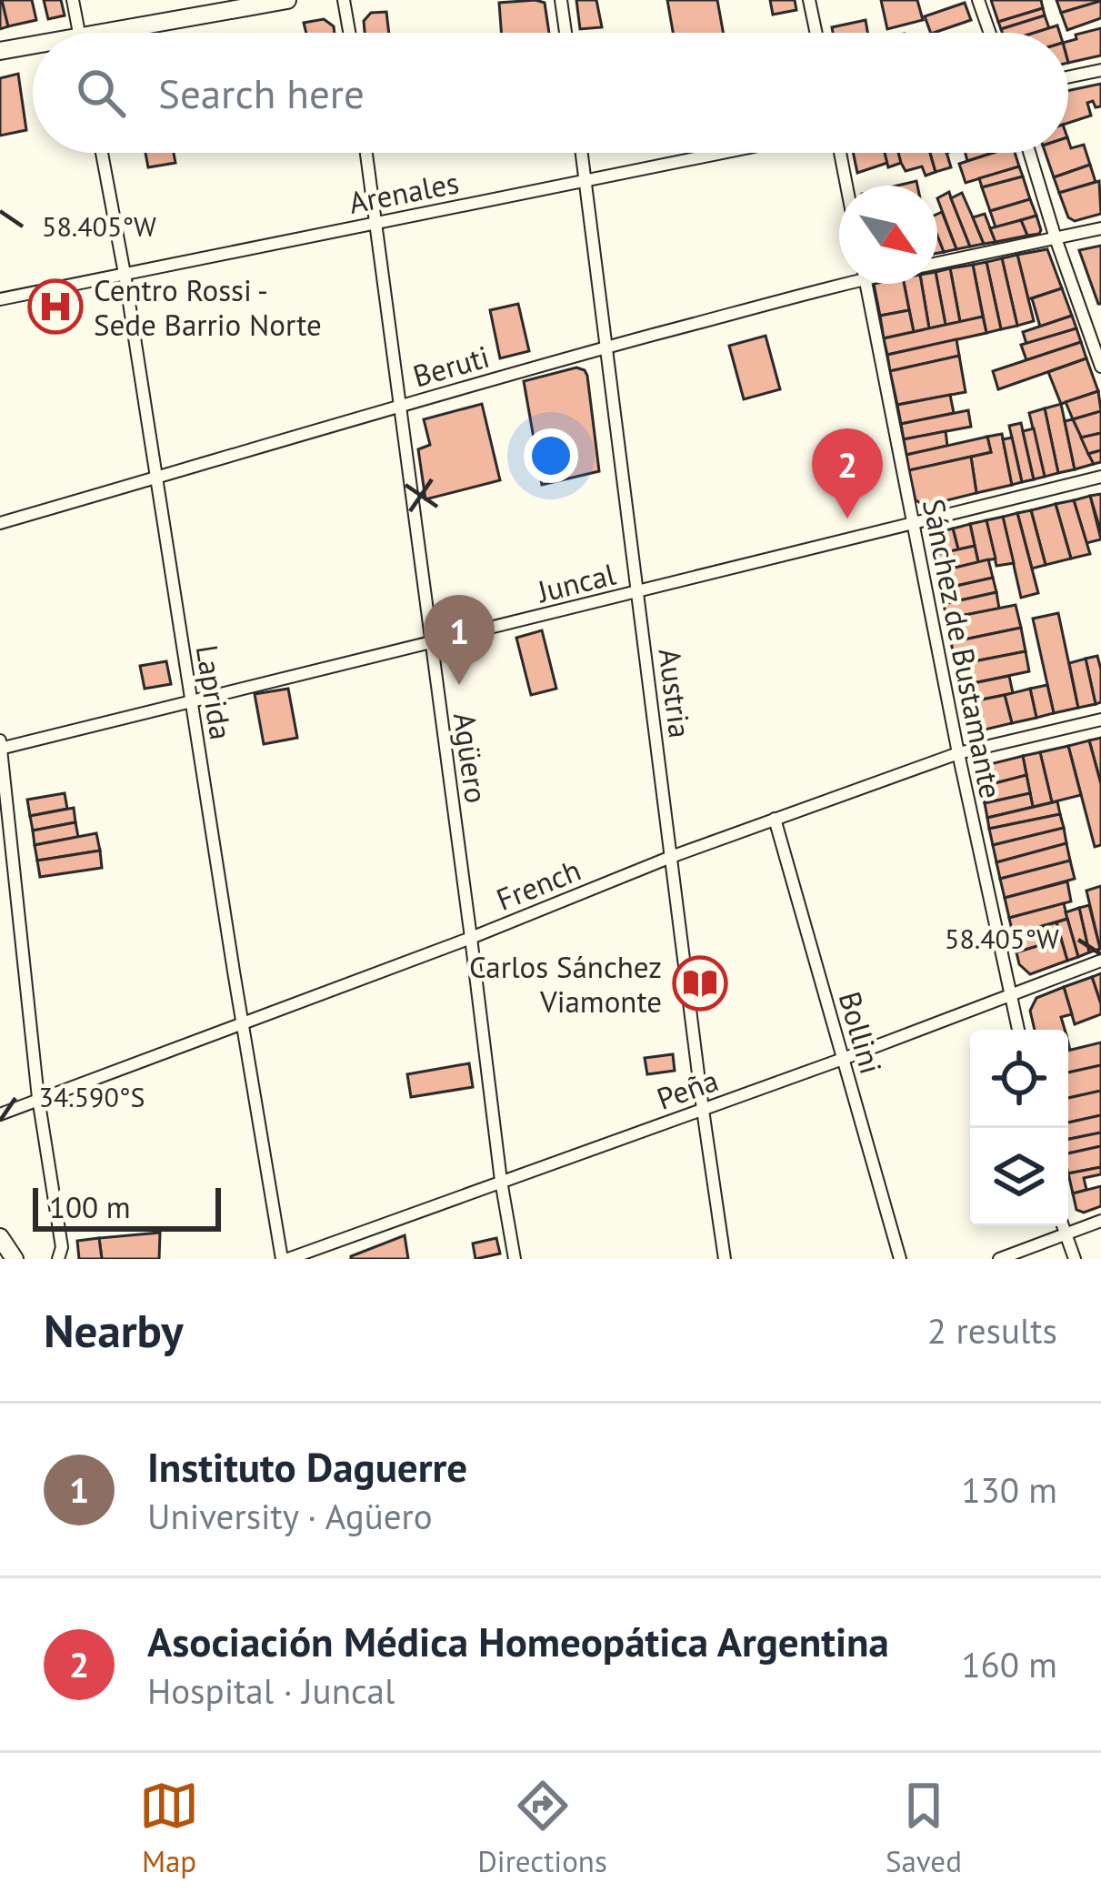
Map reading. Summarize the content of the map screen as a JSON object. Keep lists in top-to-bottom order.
{
  "streets": {
    "street": [
      "Arenales",
      "Beruti",
      "Juncal",
      "Sánchez de Bustamante",
      "Laprida",
      "Austria",
      "Agüero",
      "French",
      "Bollini",
      "Peña"
    ]
  },
  "crossings": [
    ["Arenales", "Laprida"],
    ["Arenales", "Austria"],
    ["Arenales", "Agüero"],
    ["Beruti", "Laprida"],
    ["Beruti", "Austria"],
    ["Beruti", "Agüero"],
    ["Juncal", "Sánchez de Bustamante"],
    ["Juncal", "Laprida"],
    ["Juncal", "Austria"],
    ["Juncal", "Agüero"],
    ["Sánchez de Bustamante", "French"],
    ["Sánchez de Bustamante", "Peña"],
    ["Laprida", "French"],
    ["Laprida", "Peña"],
    ["Austria", "French"],
    ["Austria", "Peña"],
    ["Agüero", "French"],
    ["Agüero", "Peña"],
    ["French", "Bollini"],
    ["Bollini", "Peña"]
  ],
  "places": {
    "hospital": ["Centro Rossi - Sede Barrio Norte"],
    "library": ["Carlos Sánchez Viamonte"]
  },
  "scale_bar": "100 m",
  "north": "bottom right",
  "page": {
    "search": "Search here",
    "pins": ["2", "1"],
    "scale": "100 m",
    "heading": ["Nearby", "2 results"],
    "list": [
      {
        "mark": "1",
        "name": "Instituto Daguerre",
        "note": "University · Agüero",
        "value": "130 m"
      },
      {
        "mark": "2",
        "name": "Asociación Médica Homeopática Argentina",
        "note": "Hospital · Juncal",
        "value": "160 m"
      }
    ],
    "nav": ["Map", "Directions", "Saved"]
  },
  "coordinates": ["58.405°W", "34.590°S"]
}
